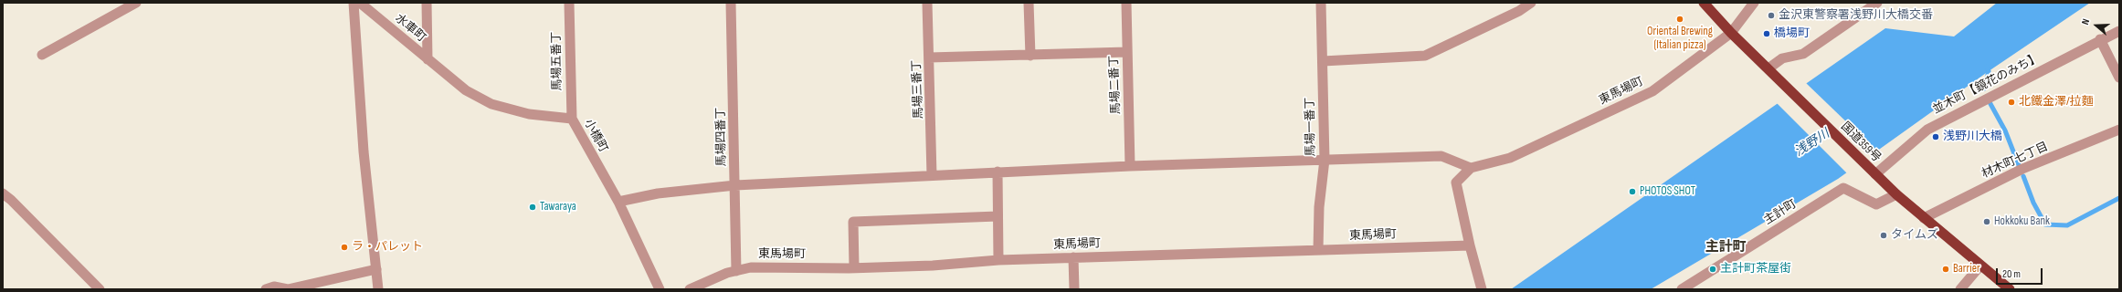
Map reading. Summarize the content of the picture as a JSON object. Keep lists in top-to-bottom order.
{
  "streets": {
    "highway": ["国道359号"],
    "street": [
      "水車町",
      "馬場五番丁",
      "並木町【鏡花のみち】",
      "馬場二番丁",
      "馬場三番丁",
      "東馬場町",
      "馬場一番丁",
      "小橋町",
      "馬場四番丁",
      "材木町七丁目",
      "主計町"
    ]
  },
  "crossings": [
    ["水車町", "小橋町"],
    ["馬場五番丁", "小橋町"],
    ["並木町【鏡花のみち】", "国道359号"],
    ["東馬場町", "馬場一番丁"],
    ["東馬場町", "馬場四番丁"],
    ["東馬場町", "国道359号"],
    ["国道359号", "材木町七丁目"],
    ["国道359号", "主計町"]
  ],
  "districts": ["主計町"],
  "water": ["浅野川"],
  "places": [
    "金沢東警察署浅野川大橋交番",
    "Oriental Brewing (Italian pizza)",
    "橋場町",
    "北鐵金澤/拉麵",
    "浅野川大橋",
    "PHOTOS SHOT",
    "Tawaraya",
    "Hokkoku Bank",
    "タイムズ",
    "ラ・パレット",
    "主計町茶屋街",
    "Barrier"
  ],
  "scale_bar": "20 m",
  "north": "left"
}
